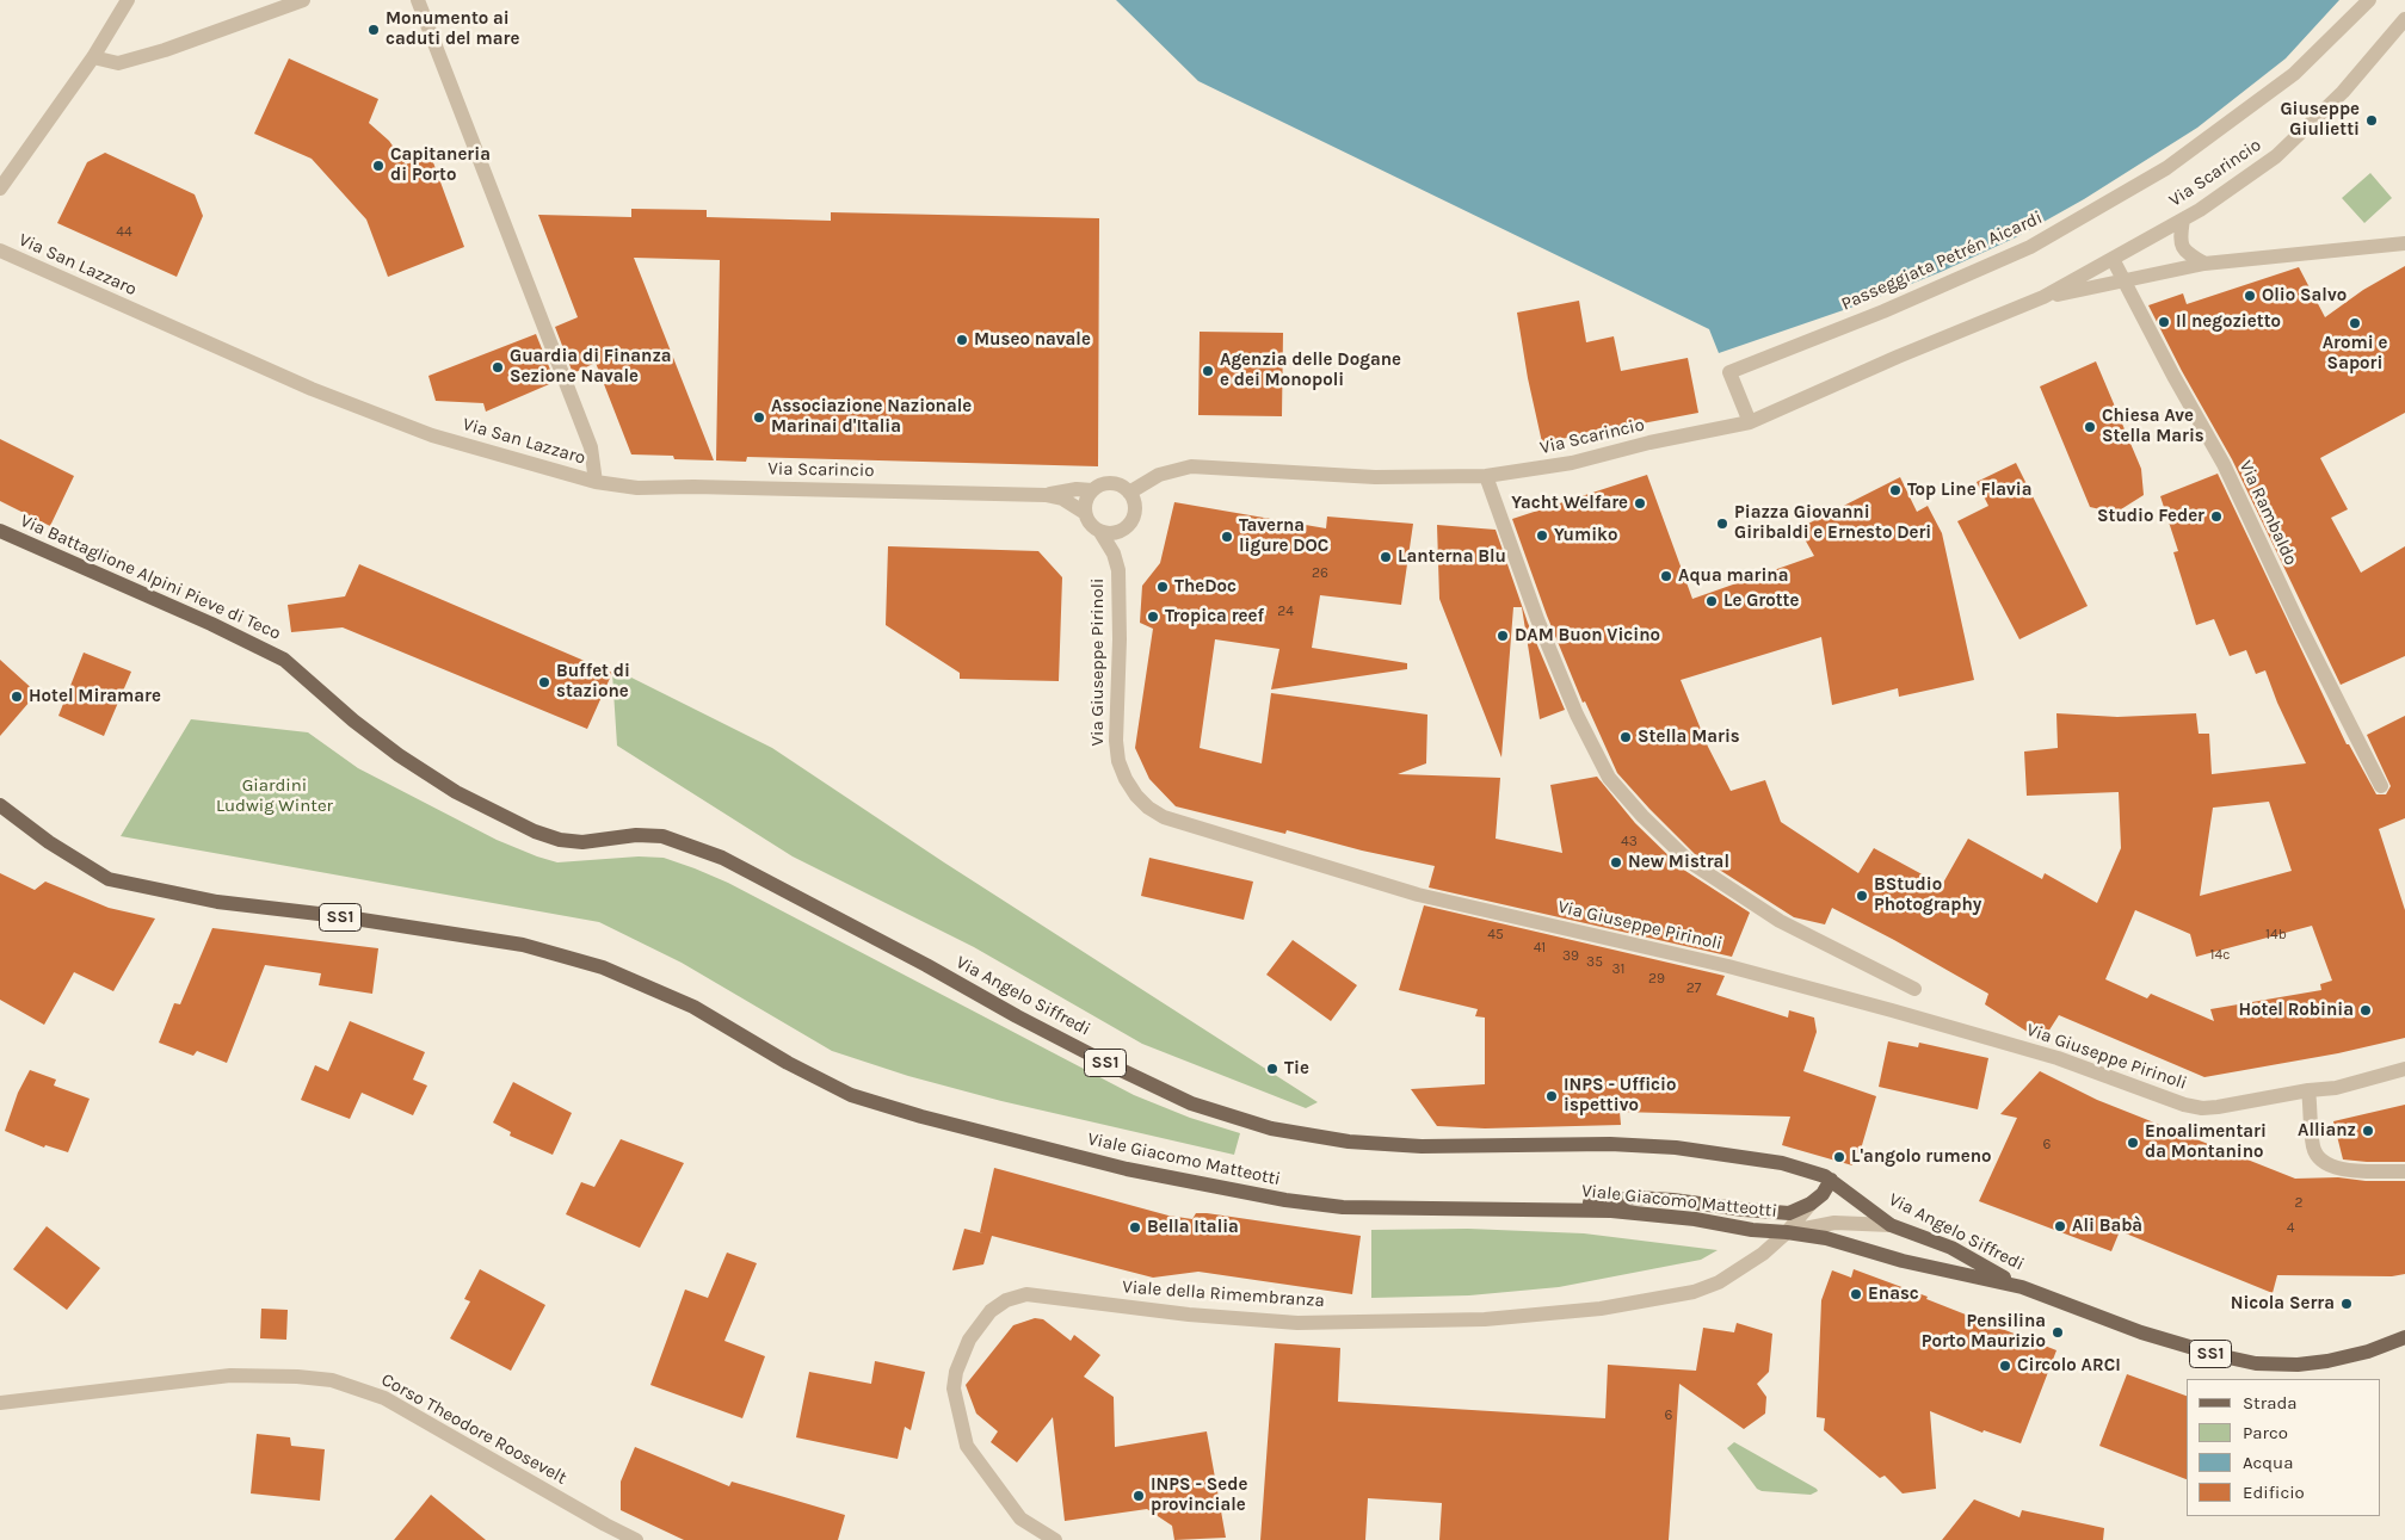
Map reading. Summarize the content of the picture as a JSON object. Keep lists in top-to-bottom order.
{
  "streets": {
    "main road": [
      "Via Battaglione Alpini Pieve di Teco",
      "SS1",
      "Via Angelo Siffredi",
      "Viale Giacomo Matteotti"
    ],
    "street": [
      "Via Scarincio",
      "Passeggiata Petrén Aicardi",
      "Via San Lazzaro",
      "Via Rambaldo",
      "Via Giuseppe Pirinoli",
      "Viale della Rimembranza",
      "Corso Theodore Roosevelt"
    ]
  },
  "crossings": [
    ["Via Scarincio", "Passeggiata Petrén Aicardi"],
    ["Via Scarincio", "Via San Lazzaro"],
    ["Via Scarincio", "Via Rambaldo"],
    ["Via Scarincio", "Via Giuseppe Pirinoli"],
    ["Via Battaglione Alpini Pieve di Teco", "Via Angelo Siffredi"],
    ["Via Angelo Siffredi", "Viale Giacomo Matteotti"],
    ["Viale Giacomo Matteotti", "Viale della Rimembranza"]
  ],
  "parks": ["Giardini Ludwig Winter"],
  "places": [
    "Monumento ai caduti del mare",
    "Giuseppe Giulietti",
    "Capitaneria di Porto",
    "Olio Salvo",
    "Il negozietto",
    "Aromi e Sapori",
    "Museo navale",
    "Guardia di Finanza Sezione Navale",
    "Agenzia delle Dogane e dei Monopoli",
    "Associazione Nazionale Marinai d'Italia",
    "Chiesa Ave Stella Maris",
    "Top Line Flavia",
    "Yacht Welfare",
    "Studio Feder",
    "Piazza Giovanni Giribaldi e Ernesto Deri",
    "Yumiko",
    "Taverna ligure DOC",
    "Lanterna Blu",
    "Aqua marina",
    "TheDoc",
    "Le Grotte",
    "Tropica reef",
    "DAM Buon Vicino",
    "Buffet di stazione",
    "Hotel Miramare",
    "Stella Maris",
    "New Mistral",
    "BStudio Photography",
    "Hotel Robinia",
    "Tie",
    "INPS - Ufficio ispettivo",
    "Allianz",
    "Enoalimentari da Montanino",
    "L'angolo rumeno",
    "Ali Babà",
    "Bella Italia",
    "Enasc",
    "Nicola Serra",
    "Pensilina Porto Maurizio",
    "Circolo ARCI",
    "INPS - Sede provinciale"
  ],
  "house_numbers": [
    "44",
    "26",
    "24",
    "43",
    "45",
    "14b",
    "41",
    "14c",
    "39",
    "35",
    "31",
    "29",
    "27",
    "6",
    "2",
    "4",
    "6"
  ],
  "legend": [
    "Strada",
    "Parco",
    "Acqua",
    "Edificio"
  ]
}
